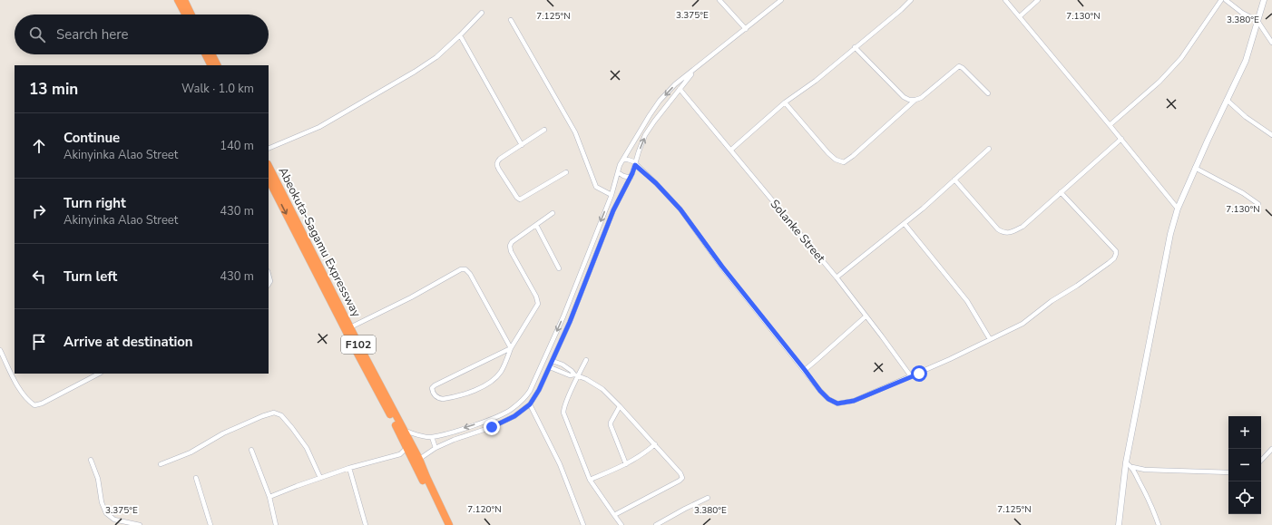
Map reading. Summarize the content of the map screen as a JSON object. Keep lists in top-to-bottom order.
{
  "streets": {
    "highway": ["Abeokuta-Sagamu Expressway", "F102"],
    "street": ["Solanke Street"]
  },
  "page": {
    "search": "Search here",
    "heading": ["13 min", "Walk · 1.0 km"],
    "list": [
      ["Continue", "Akinyinka Alao Street", "140 m"],
      ["Turn right", "Akinyinka Alao Street", "430 m"],
      ["Turn left", "430 m"],
      "Arrive at destination"
    ],
    "map_buttons": ["+", "−"]
  },
  "coordinates": [
    "3.375°E",
    "7.125°N",
    "7.130°N",
    "3.380°E",
    "7.120°N"
  ]
}
